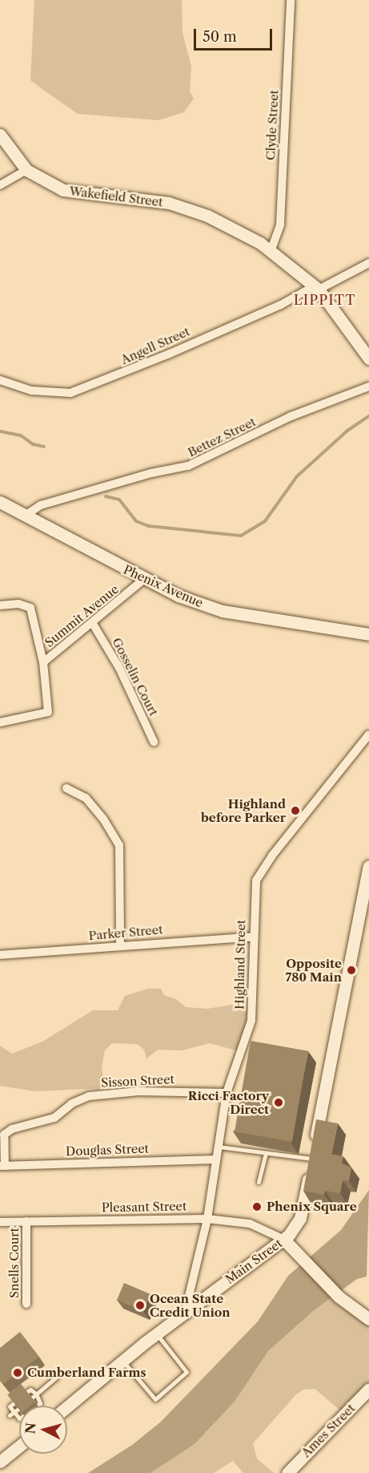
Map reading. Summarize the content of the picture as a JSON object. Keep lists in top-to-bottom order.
{
  "streets": {
    "main road": [
      "Wakefield Street",
      "Phenix Avenue",
      "Main Street",
      "Ames Street"
    ],
    "street": [
      "Clyde Street",
      "Angell Street",
      "Bettez Street",
      "Summit Avenue",
      "Gosselin Court",
      "Parker Street",
      "Highland Street",
      "Sisson Street",
      "Douglas Street",
      "Pleasant Street",
      "Snells Court"
    ]
  },
  "crossings": [
    ["Clyde Street", "Wakefield Street"],
    ["Wakefield Street", "Angell Street"],
    ["Bettez Street", "Phenix Avenue"],
    ["Phenix Avenue", "Summit Avenue"],
    ["Summit Avenue", "Gosselin Court"],
    ["Parker Street", "Highland Street"],
    ["Highland Street", "Sisson Street"],
    ["Highland Street", "Douglas Street"],
    ["Highland Street", "Pleasant Street"],
    ["Highland Street", "Main Street"],
    ["Sisson Street", "Douglas Street"],
    ["Pleasant Street", "Main Street"],
    ["Pleasant Street", "Snells Court"]
  ],
  "districts": ["LIPPITT"],
  "places": [
    "Highland before Parker",
    "Opposite 780 Main",
    "Ricci Factory Direct",
    "Phenix Square",
    "Ocean State Credit Union",
    "Cumberland Farms"
  ],
  "scale_bar": "50 m",
  "north": "left"
}
